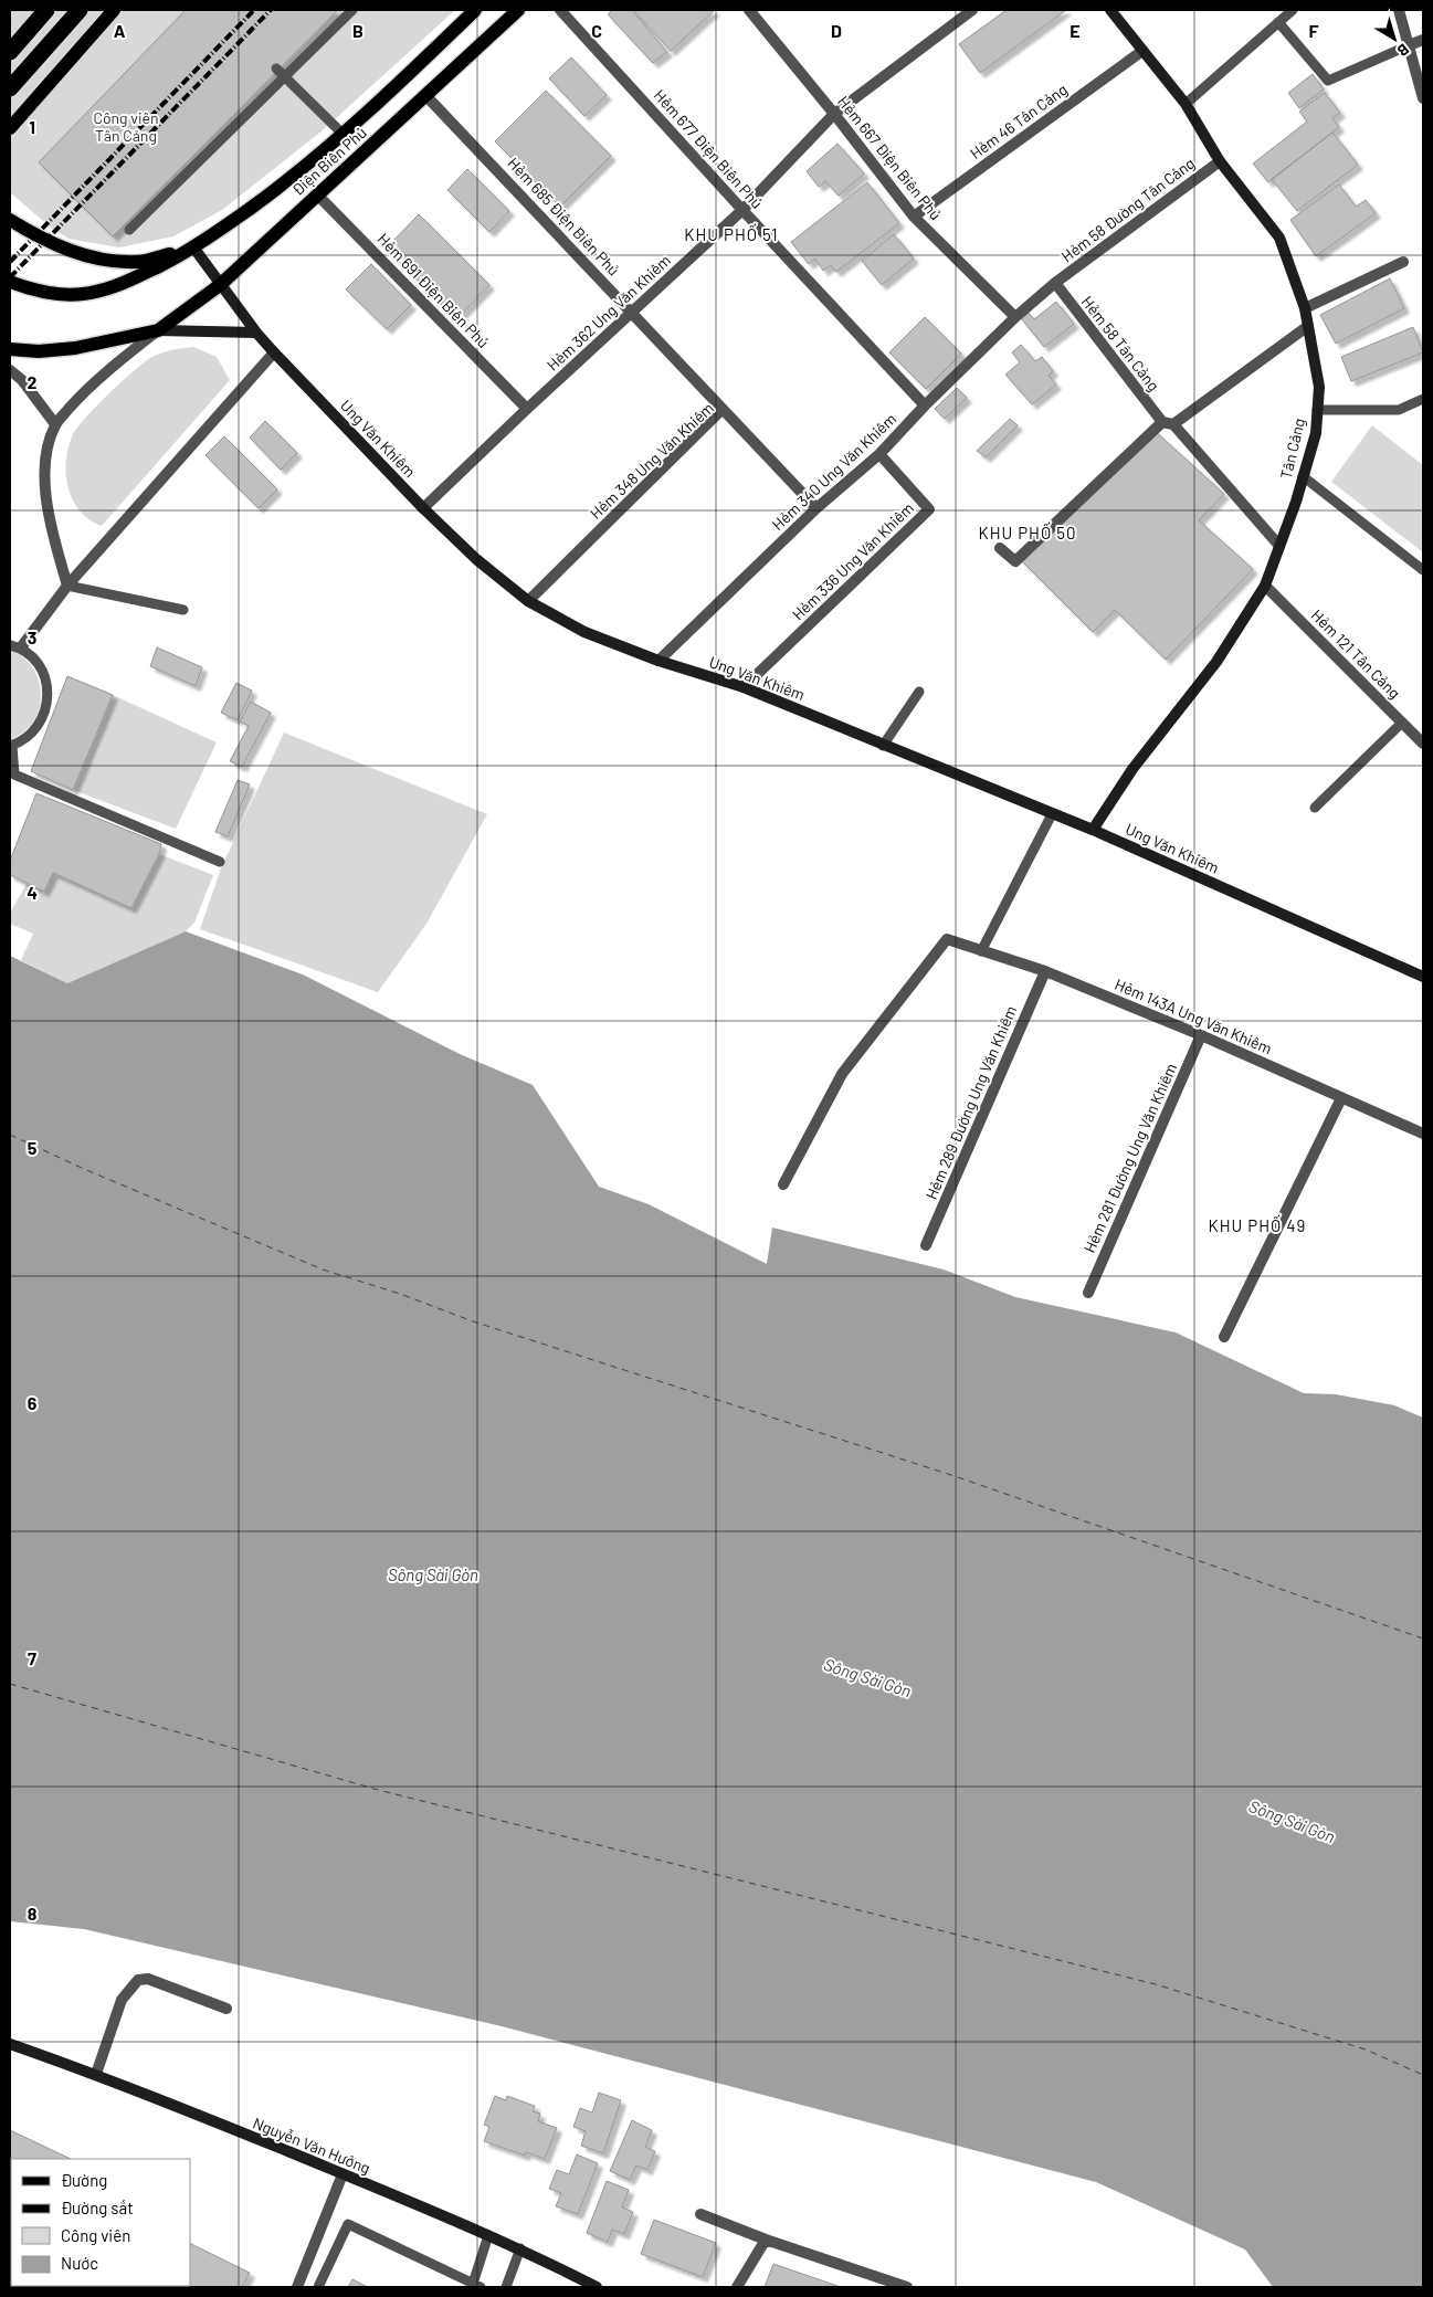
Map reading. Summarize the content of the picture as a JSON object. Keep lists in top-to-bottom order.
{
  "streets": {
    "main road": [
      "Điện Biên Phủ",
      "Ung Văn Khiêm",
      "Tân Cảng",
      "Nguyễn Văn Hưởng"
    ],
    "street": [
      "Hẻm 46 Tân Cảng",
      "Hẻm 677 Điện Biên Phủ",
      "Hẻm 667 Điện Biên Phủ",
      "Hẻm 58 Đường Tân Cảng",
      "Hẻm 685 Điện Biên Phủ",
      "Hẻm 691 Điện Biên Phủ",
      "Hẻm 362 Ung Văn Khiêm",
      "Hẻm 58 Tân Cảng",
      "Hẻm 348 Ung Văn Khiêm",
      "Hẻm 340 Ung Văn Khiêm",
      "Hẻm 336 Ung Văn Khiêm",
      "Hẻm 121 Tân Cảng",
      "Hẻm 143A Ung Văn Khiêm",
      "Hẻm 289 Đường Ung Văn Khiêm",
      "Hẻm 281 Đường Ung Văn Khiêm"
    ]
  },
  "crossings": [
    ["Hẻm 46 Tân Cảng", "Hẻm 667 Điện Biên Phủ"],
    ["Hẻm 46 Tân Cảng", "Tân Cảng"],
    ["Hẻm 677 Điện Biên Phủ", "Hẻm 362 Ung Văn Khiêm"],
    ["Hẻm 677 Điện Biên Phủ", "Hẻm 340 Ung Văn Khiêm"],
    ["Hẻm 667 Điện Biên Phủ", "Hẻm 362 Ung Văn Khiêm"],
    ["Hẻm 667 Điện Biên Phủ", "Hẻm 340 Ung Văn Khiêm"],
    ["Điện Biên Phủ", "Hẻm 685 Điện Biên Phủ"],
    ["Điện Biên Phủ", "Hẻm 691 Điện Biên Phủ"],
    ["Điện Biên Phủ", "Ung Văn Khiêm"],
    ["Hẻm 58 Đường Tân Cảng", "Hẻm 58 Tân Cảng"],
    ["Hẻm 58 Đường Tân Cảng", "Tân Cảng"],
    ["Hẻm 58 Đường Tân Cảng", "Hẻm 340 Ung Văn Khiêm"],
    ["Hẻm 685 Điện Biên Phủ", "Hẻm 362 Ung Văn Khiêm"],
    ["Hẻm 685 Điện Biên Phủ", "Hẻm 348 Ung Văn Khiêm"],
    ["Hẻm 691 Điện Biên Phủ", "Hẻm 362 Ung Văn Khiêm"],
    ["Hẻm 362 Ung Văn Khiêm", "Ung Văn Khiêm"],
    ["Hẻm 58 Tân Cảng", "Hẻm 340 Ung Văn Khiêm"],
    ["Ung Văn Khiêm", "Tân Cảng"],
    ["Ung Văn Khiêm", "Hẻm 348 Ung Văn Khiêm"],
    ["Ung Văn Khiêm", "Hẻm 340 Ung Văn Khiêm"],
    ["Ung Văn Khiêm", "Hẻm 336 Ung Văn Khiêm"],
    ["Tân Cảng", "Hẻm 121 Tân Cảng"],
    ["Hẻm 348 Ung Văn Khiêm", "Hẻm 340 Ung Văn Khiêm"],
    ["Hẻm 340 Ung Văn Khiêm", "Hẻm 336 Ung Văn Khiêm"],
    ["Hẻm 143A Ung Văn Khiêm", "Hẻm 289 Đường Ung Văn Khiêm"],
    ["Hẻm 143A Ung Văn Khiêm", "Hẻm 281 Đường Ung Văn Khiêm"]
  ],
  "districts": ["KHU PHỐ 51", "KHU PHỐ 50", "KHU PHỐ 49"],
  "water": ["Sông Sài Gòn"],
  "parks": ["Công viên Tân Cảng"],
  "legend": [
    "Đường",
    "Đường sắt",
    "Công viên",
    "Nước"
  ],
  "north": "bottom right",
  "grid": {
    "columns": [
      "A",
      "B",
      "C",
      "D",
      "E",
      "F"
    ],
    "rows": [
      "1",
      "2",
      "3",
      "4",
      "5",
      "6",
      "7",
      "8"
    ]
  }
}
